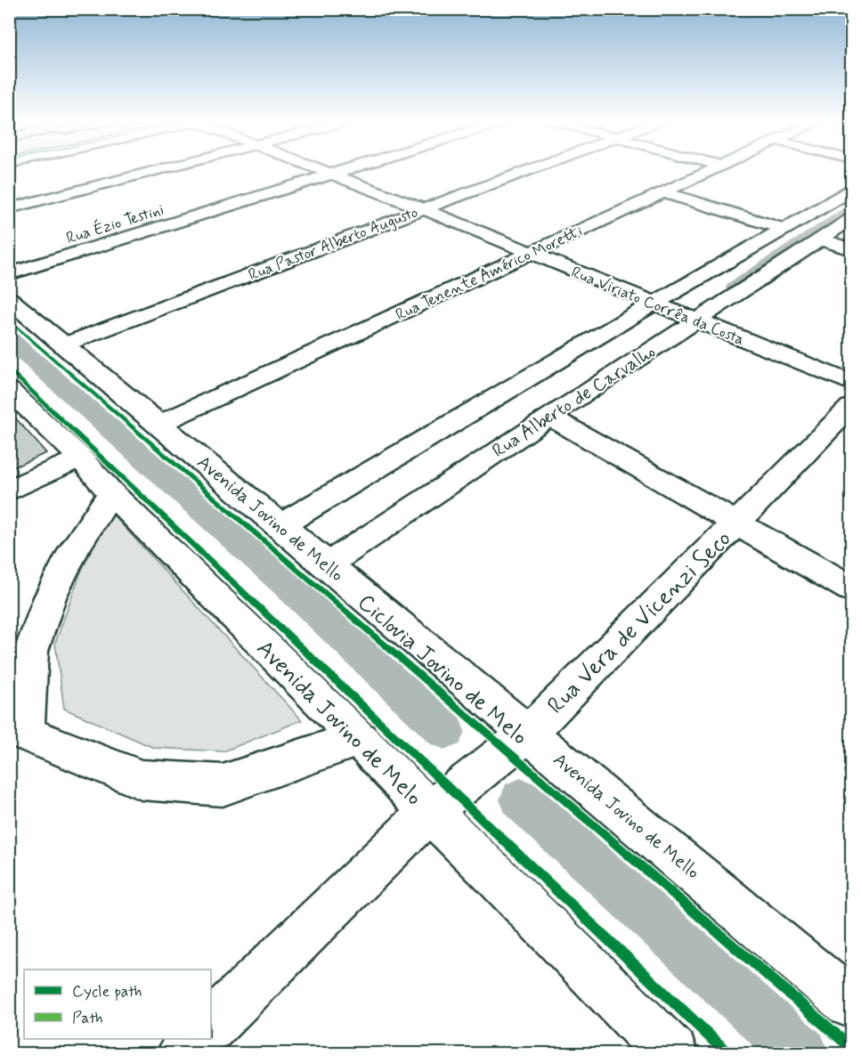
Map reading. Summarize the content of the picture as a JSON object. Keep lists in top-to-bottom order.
{
  "streets": {
    "street": [
      "Rua Ézio Testini",
      "Rua Pastor Alberto Augusto",
      "Rua Tenente Américo Moretti",
      "Rua Viriato Corrêa da Costa",
      "Rua Alberto de Carvalho",
      "Avenida Jovino de Mello",
      "Rua Vera de Vicenzi Seco",
      "Avenida Jovino de Melo"
    ],
    "cycle path": ["Ciclovia Jovino de Melo"]
  },
  "crossings": [
    ["Rua Ézio Testini", "Rua Viriato Corrêa da Costa"],
    ["Rua Pastor Alberto Augusto", "Rua Viriato Corrêa da Costa"],
    ["Rua Pastor Alberto Augusto", "Avenida Jovino de Mello"],
    ["Rua Tenente Américo Moretti", "Rua Viriato Corrêa da Costa"],
    ["Rua Tenente Américo Moretti", "Avenida Jovino de Mello"],
    ["Rua Viriato Corrêa da Costa", "Rua Alberto de Carvalho"],
    ["Rua Alberto de Carvalho", "Avenida Jovino de Mello"],
    ["Avenida Jovino de Mello", "Rua Vera de Vicenzi Seco"],
    ["Rua Vera de Vicenzi Seco", "Avenida Jovino de Melo"]
  ],
  "legend": ["Cycle path", "Path"]
}
